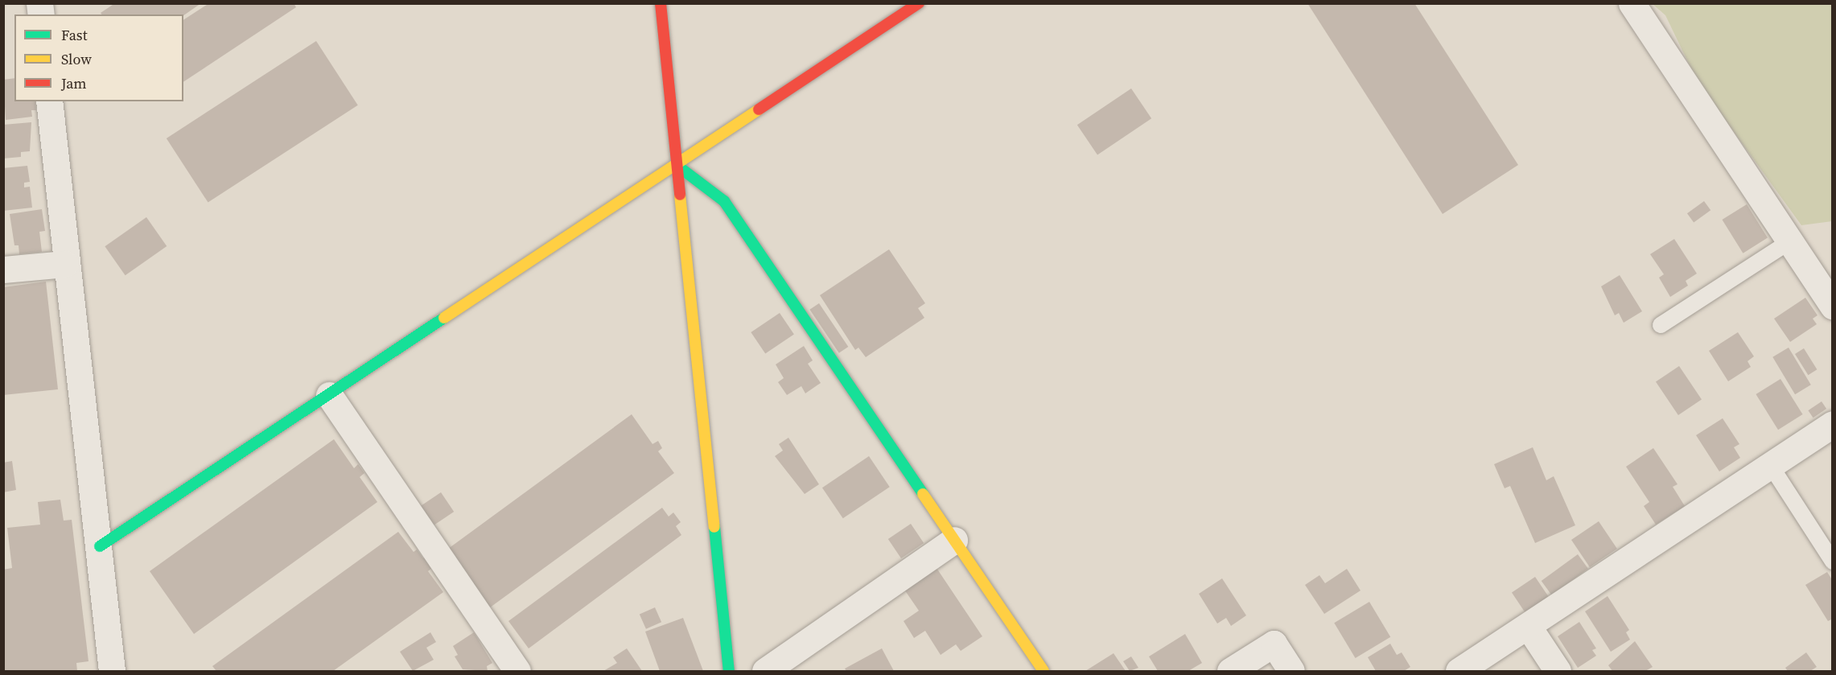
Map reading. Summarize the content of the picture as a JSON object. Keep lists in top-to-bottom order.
{
  "legend": ["Fast", "Slow", "Jam"]
}
